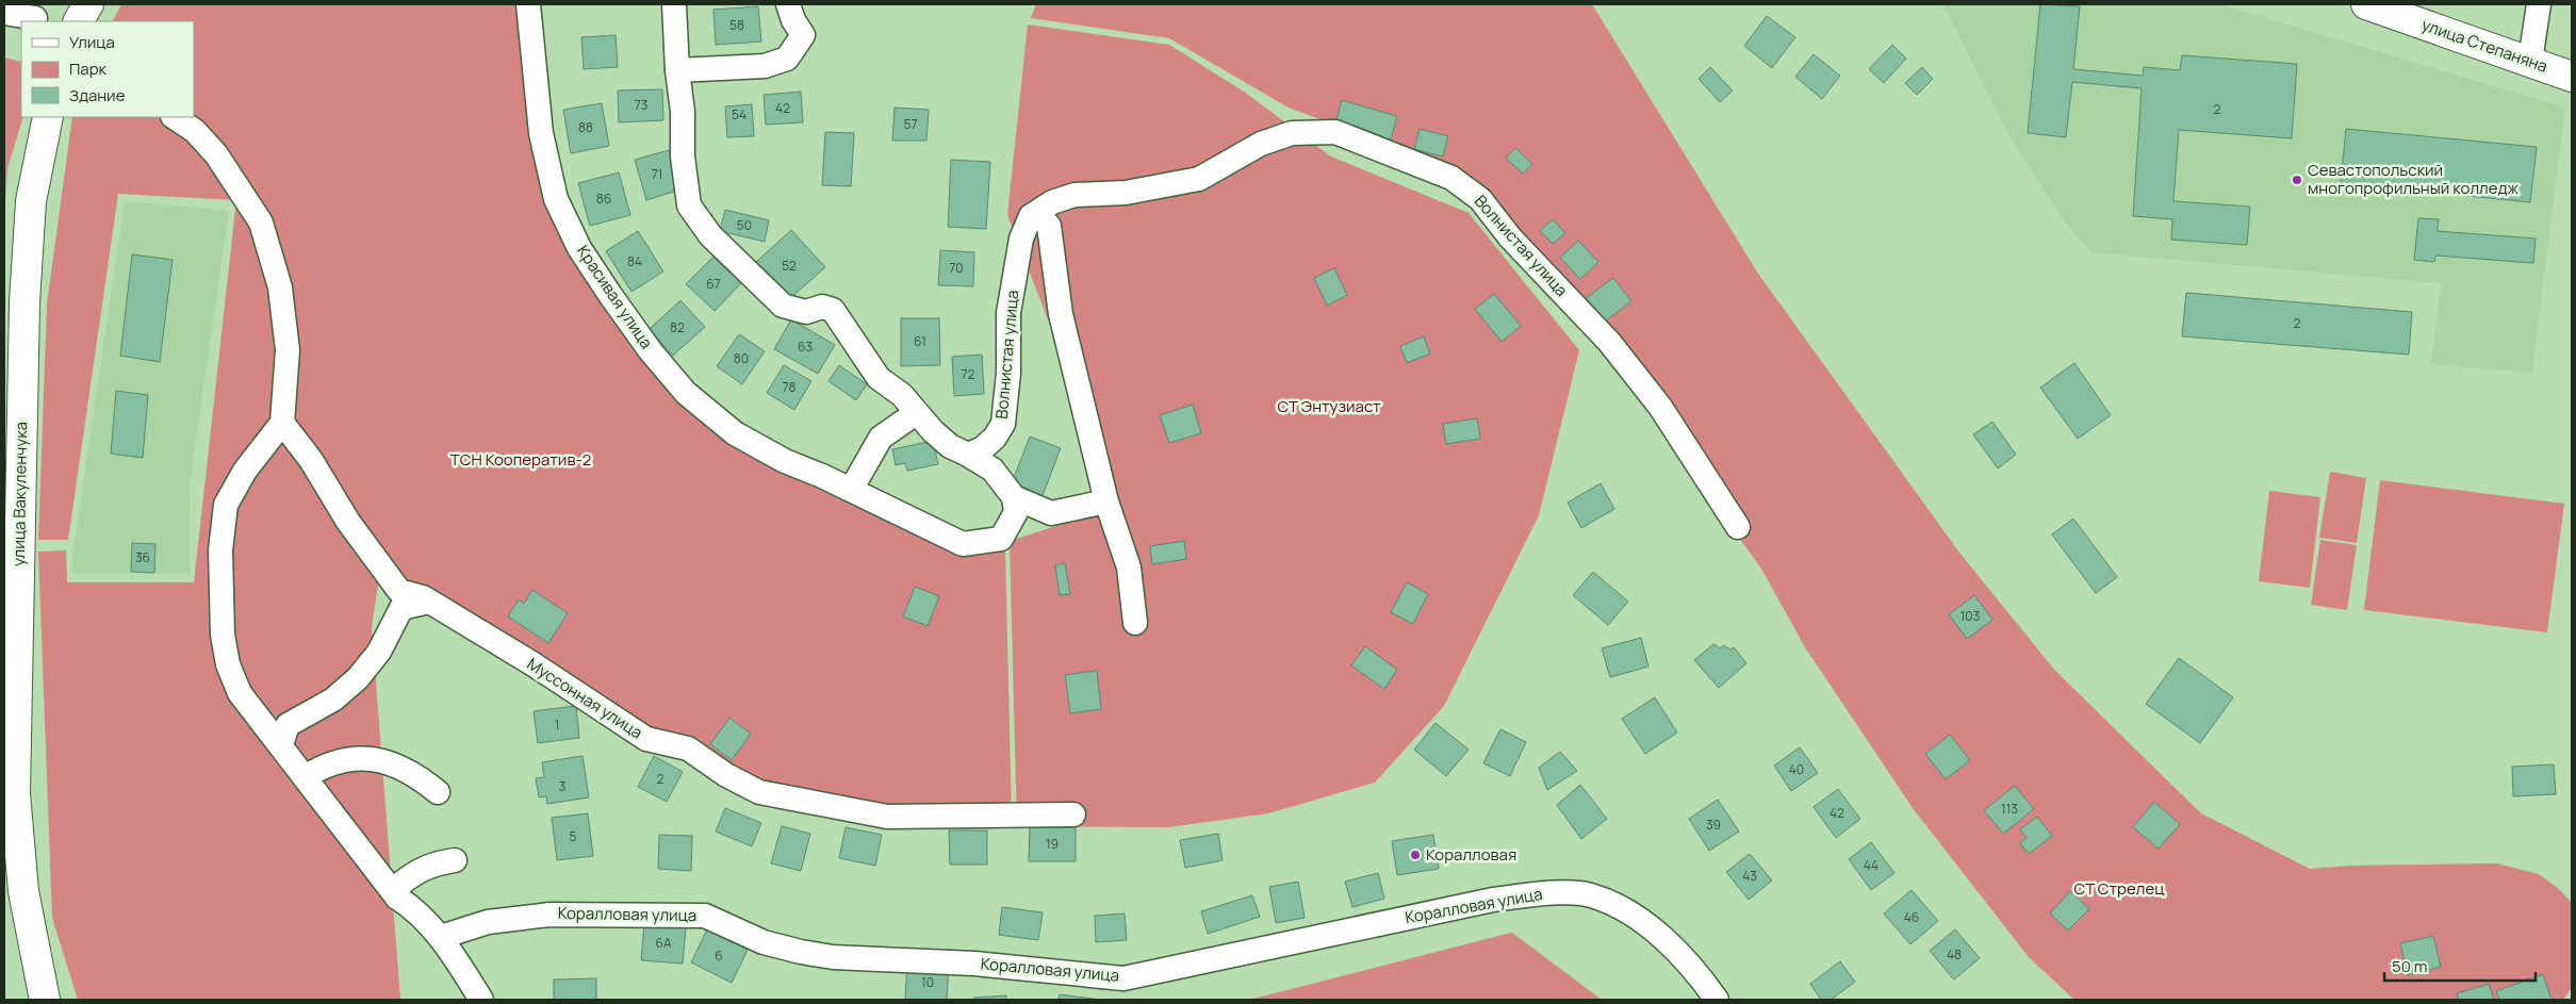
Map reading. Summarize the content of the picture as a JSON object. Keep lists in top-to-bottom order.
{
  "streets": {
    "main road": ["улица Степаняна", "улица Вакуленчука"],
    "street": [
      "Волнистая улица",
      "Красивая улица",
      "Муссонная улица",
      "Коралловая улица"
    ]
  },
  "parks": ["СТ Энтузиаст", "ТСН Кооператив-2", "СТ Стрелец"],
  "places": ["Севастопольский многопрофильный колледж", "Коралловая"],
  "house_numbers": [
    "58",
    "73",
    "42",
    "2",
    "54",
    "57",
    "88",
    "71",
    "86",
    "50",
    "84",
    "52",
    "70",
    "67",
    "2",
    "82",
    "61",
    "63",
    "80",
    "72",
    "78",
    "36",
    "103",
    "1",
    "40",
    "2",
    "3",
    "113",
    "42",
    "39",
    "5",
    "19",
    "44",
    "43",
    "46",
    "6А",
    "48",
    "6",
    "10"
  ],
  "legend": ["Улица", "Парк", "Здание"],
  "scale_bar": "50 m"
}
